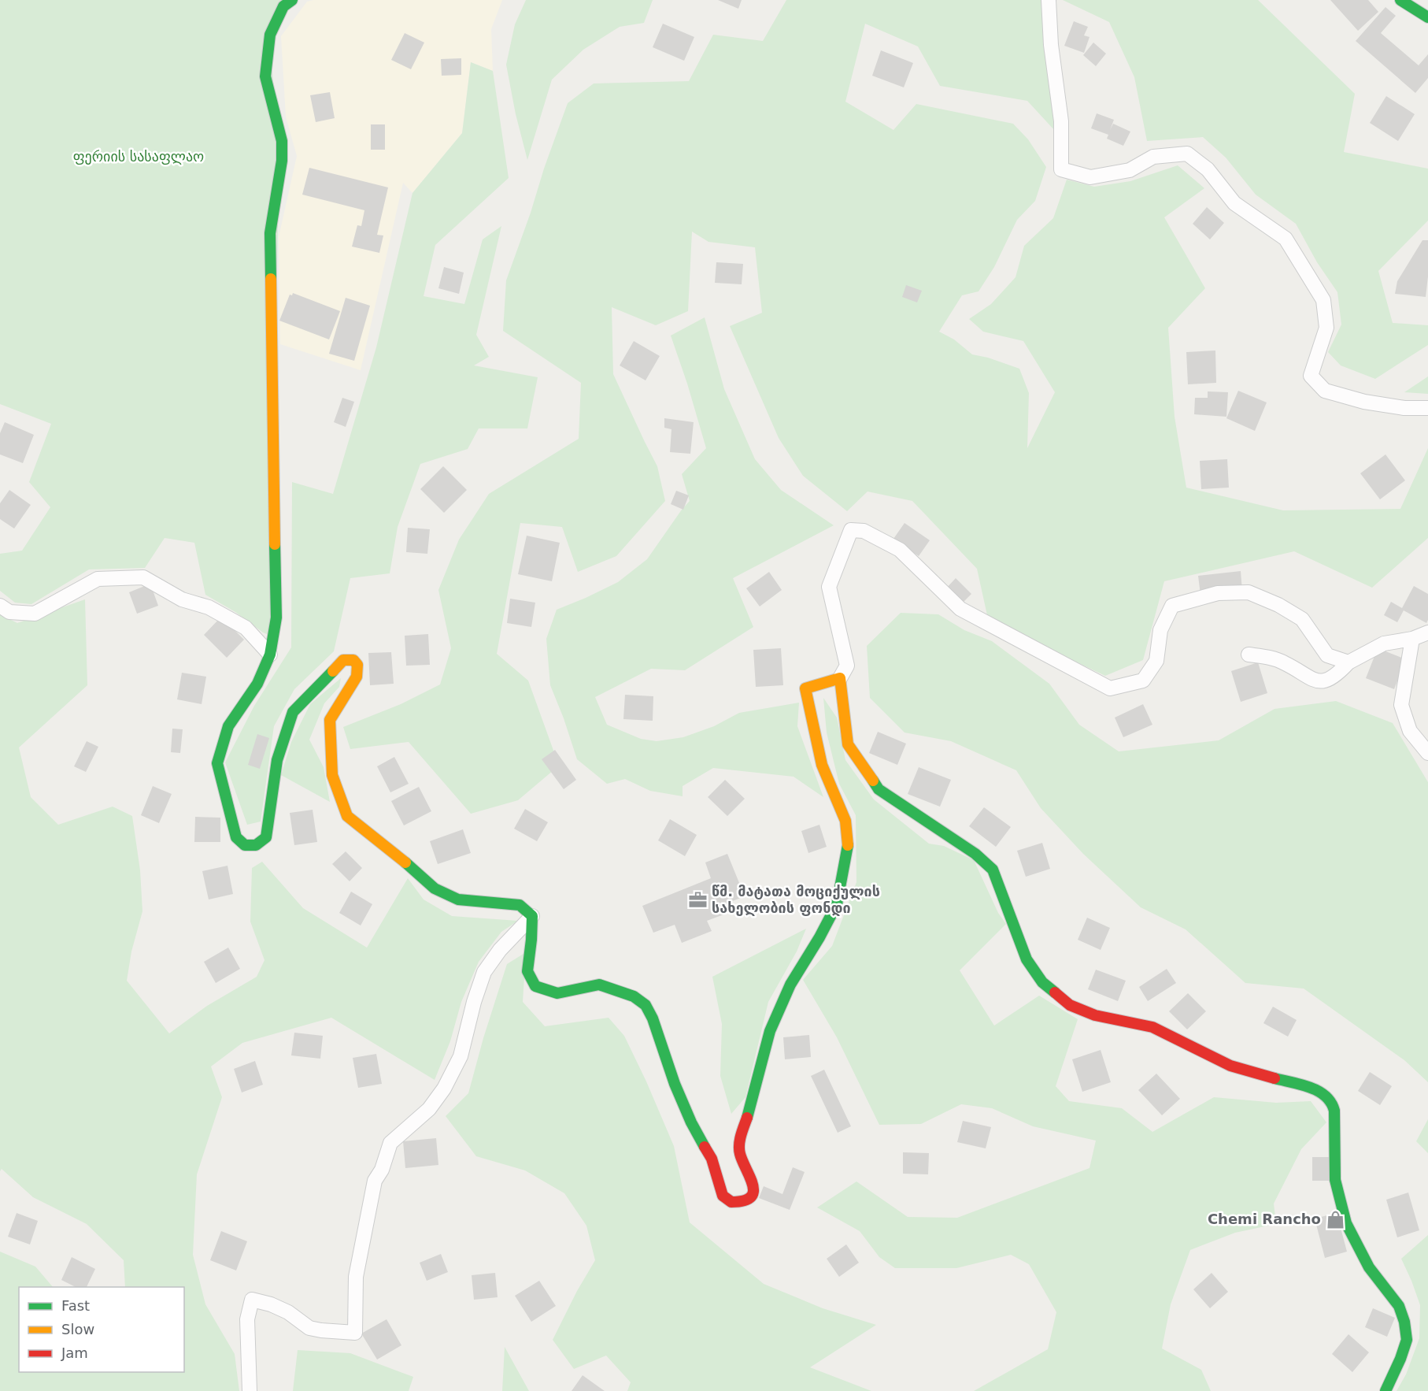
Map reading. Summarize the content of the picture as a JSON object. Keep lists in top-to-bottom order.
{
  "parks": ["ფერიის სასაფლაო"],
  "places": {
    "office": ["წმ. მატათა მოციქულის სახელობის ფონდი"],
    "shop": ["Chemi Rancho"]
  },
  "legend": ["Fast", "Slow", "Jam"]
}
